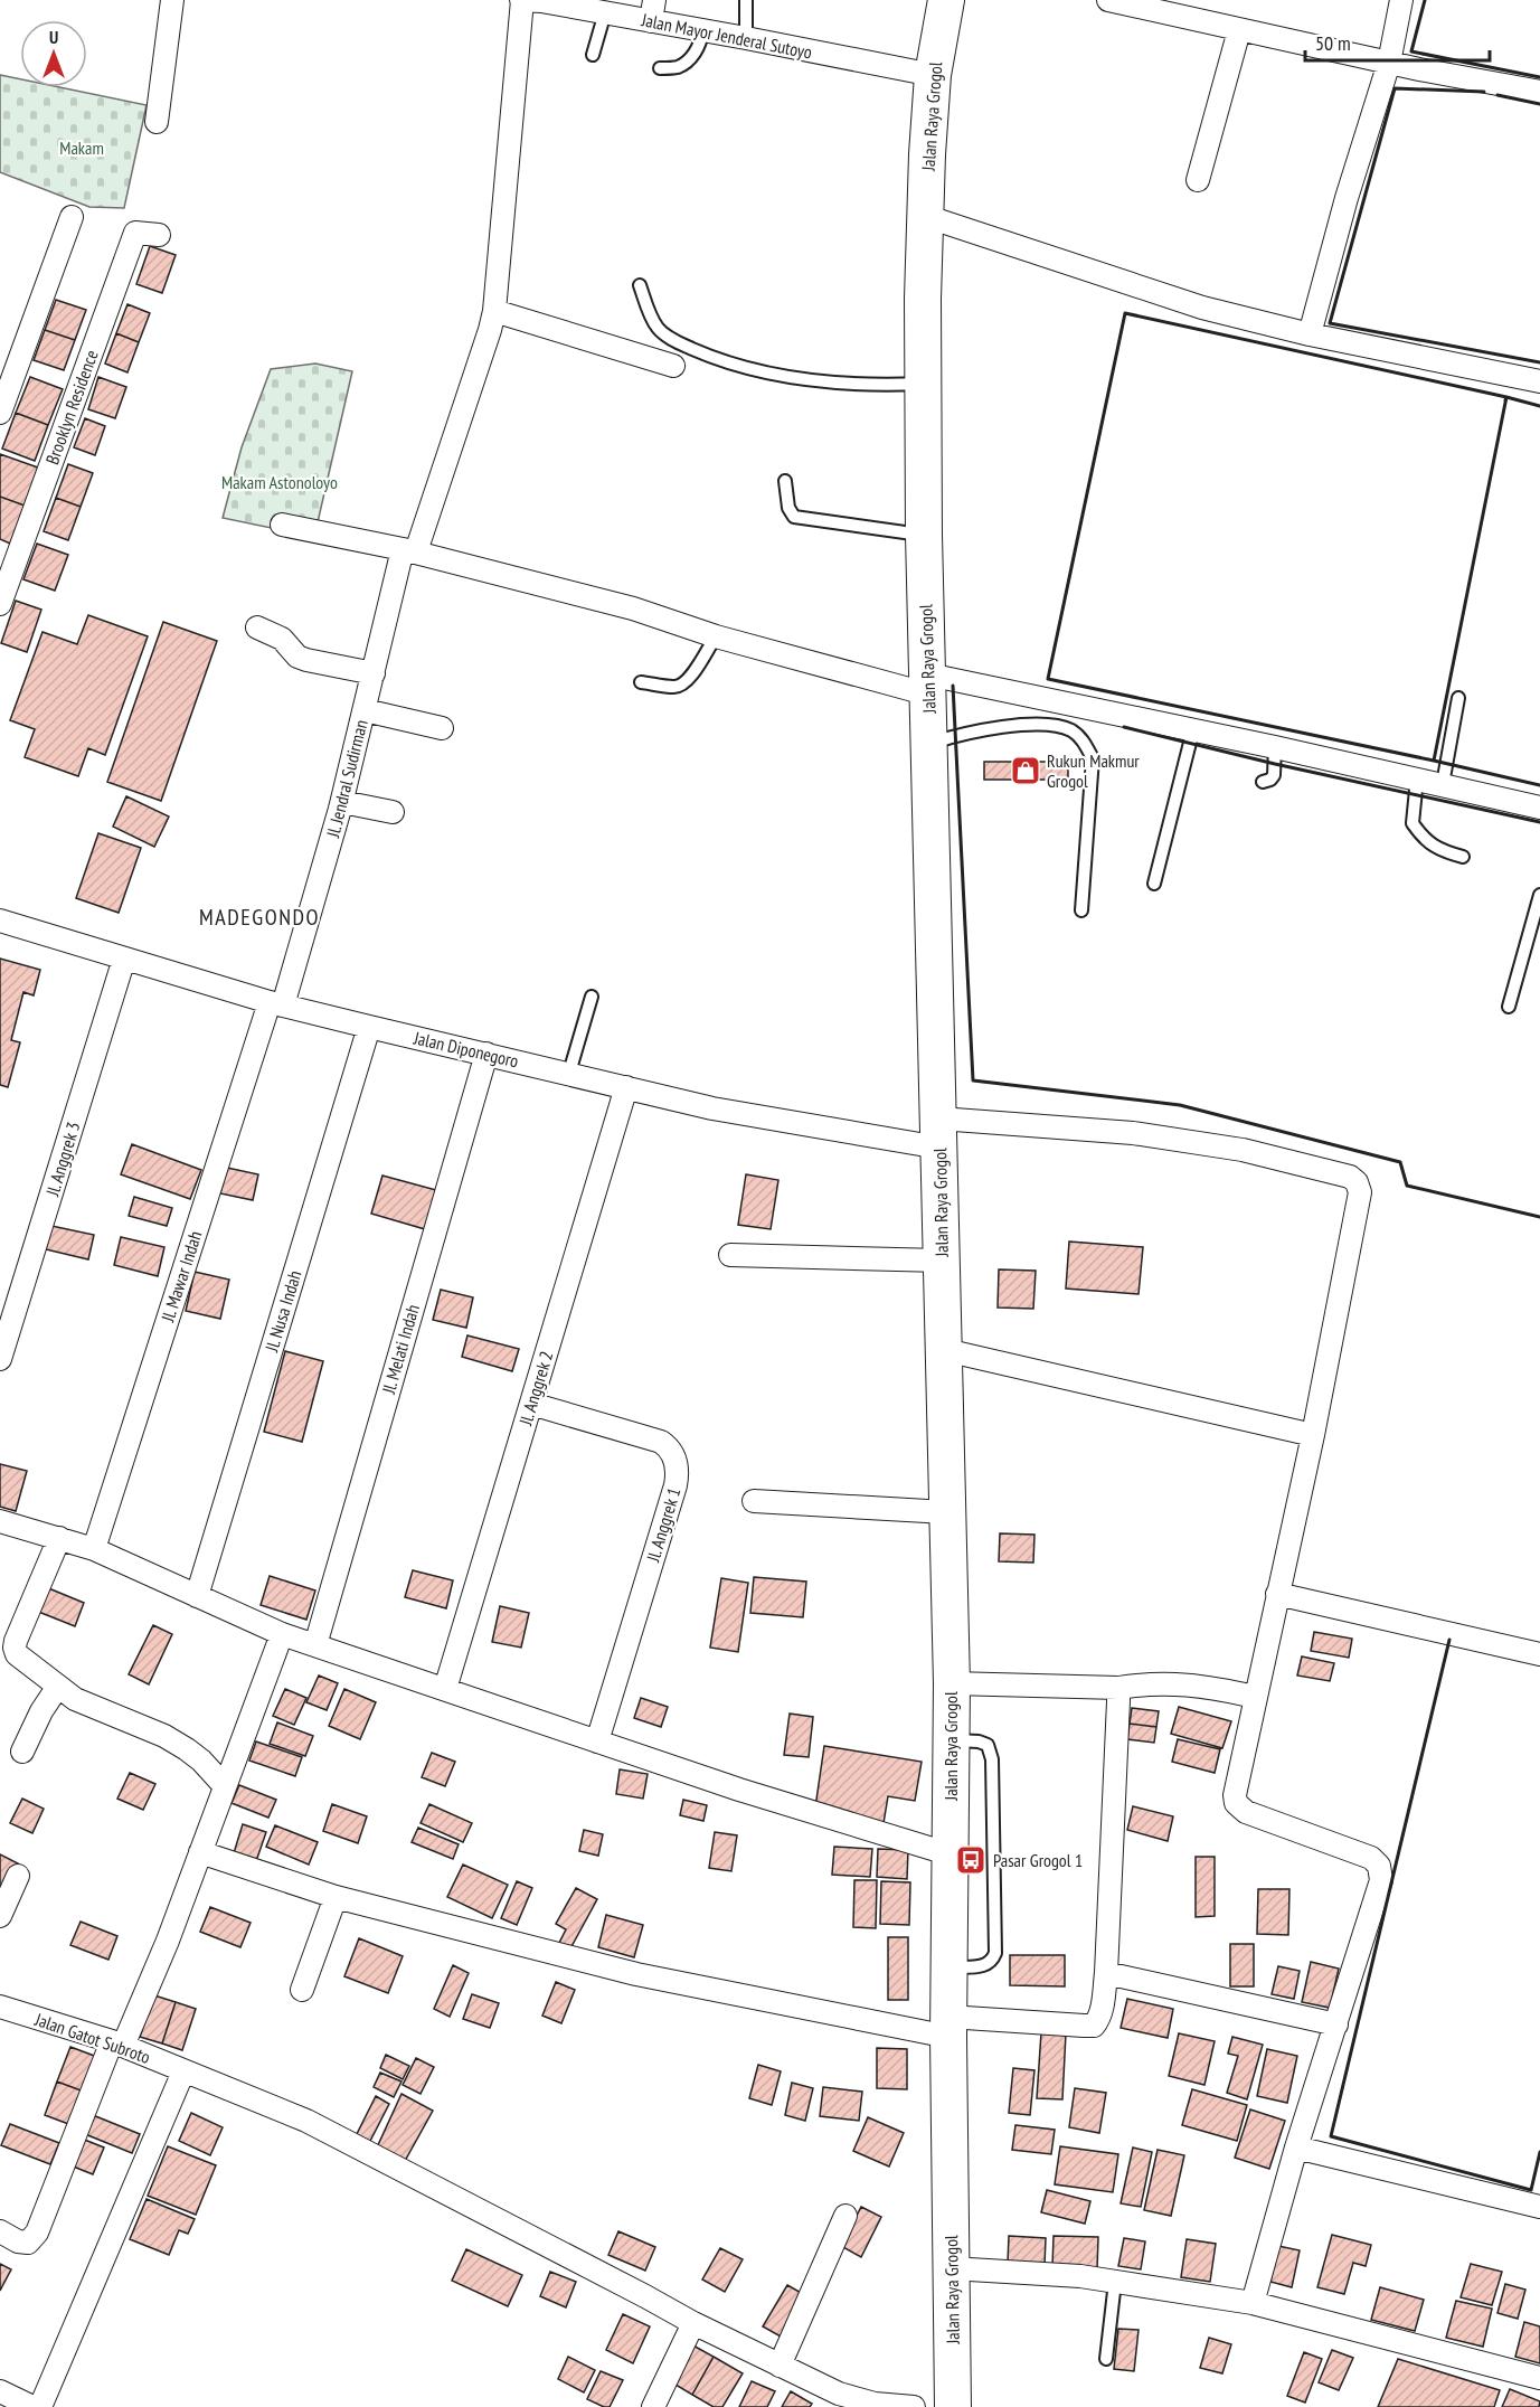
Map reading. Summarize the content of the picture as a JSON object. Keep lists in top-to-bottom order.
{
  "streets": {
    "main road": ["Jalan Raya Grogol"],
    "street": [
      "Jalan Mayor Jenderal Sutoyo",
      "Brooklyn Residence",
      "Jl. Jendral Sudirman",
      "Jalan Diponegoro",
      "Jl. Anggrek 3",
      "Jl. Mawar Indah",
      "Jl. Nusa Indah",
      "Jl. Melati Indah",
      "Jl. Anggrek 2",
      "Jl. Anggrek 1",
      "Jalan Gatot Subroto"
    ]
  },
  "crossings": [
    ["Jalan Mayor Jenderal Sutoyo", "Jalan Raya Grogol"],
    ["Jalan Mayor Jenderal Sutoyo", "Jl. Jendral Sudirman"],
    ["Jalan Raya Grogol", "Jalan Diponegoro"],
    ["Jl. Jendral Sudirman", "Jalan Diponegoro"],
    ["Jl. Jendral Sudirman", "Jl. Mawar Indah"],
    ["Jalan Diponegoro", "Jl. Anggrek 3"],
    ["Jalan Diponegoro", "Jl. Mawar Indah"],
    ["Jalan Diponegoro", "Jl. Nusa Indah"],
    ["Jalan Diponegoro", "Jl. Melati Indah"],
    ["Jalan Diponegoro", "Jl. Anggrek 2"],
    ["Jl. Anggrek 2", "Jl. Anggrek 1"]
  ],
  "districts": ["MADEGONDO"],
  "parks": ["Makam", "Makam Astonoloyo"],
  "places": {
    "shop": ["Rukun Makmur Grogol"],
    "bus stop": ["Pasar Grogol 1"]
  },
  "scale_bar": "50 m",
  "north": "top"
}
